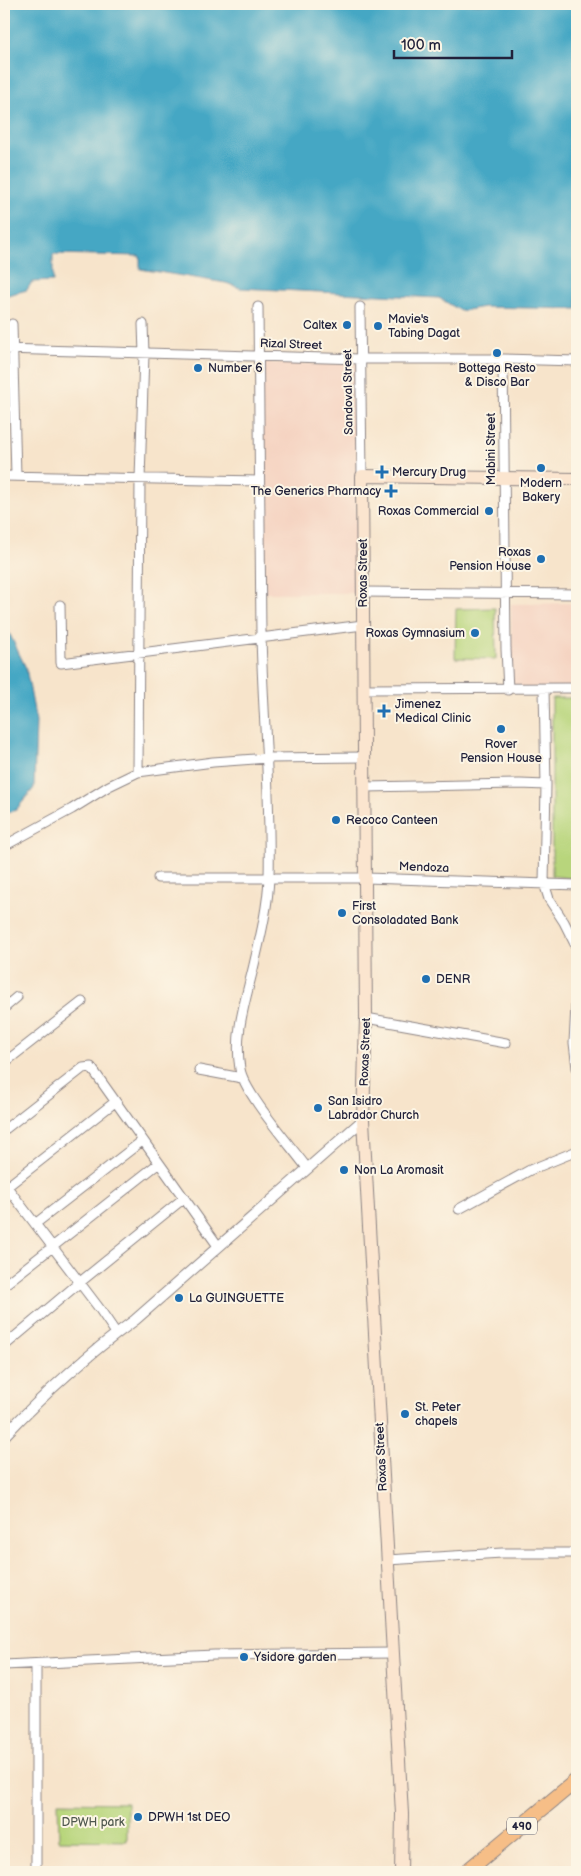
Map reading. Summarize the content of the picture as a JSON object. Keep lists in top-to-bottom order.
{
  "streets": {
    "main road": ["Roxas Street", "490"],
    "street": [
      "Rizal Street",
      "Sandoval Street",
      "Mabini Street",
      "Mendoza"
    ]
  },
  "crossings": [
    ["Rizal Street", "Sandoval Street"],
    ["Rizal Street", "Mabini Street"],
    ["Sandoval Street", "Roxas Street"],
    ["Roxas Street", "Mendoza"]
  ],
  "parks": ["DPWH park"],
  "places": {
    "other": [
      "Caltex",
      "Mavie's Tabing Dagat",
      "Bottega Resto & Disco Bar",
      "Number 6",
      "Modern Bakery",
      "Roxas Commercial",
      "Roxas Pension House",
      "Roxas Gymnasium",
      "Rover Pension House",
      "Recoco Canteen",
      "First Consoladated Bank",
      "DENR",
      "San Isidro Labrador Church",
      "Non La Aromasit",
      "La GUINGUETTE",
      "St. Peter chapels",
      "Ysidore garden",
      "DPWH 1st DEO"
    ],
    "health": ["Mercury Drug", "The Generics Pharmacy", "Jimenez Medical Clinic"]
  },
  "scale_bar": "100 m"
}
